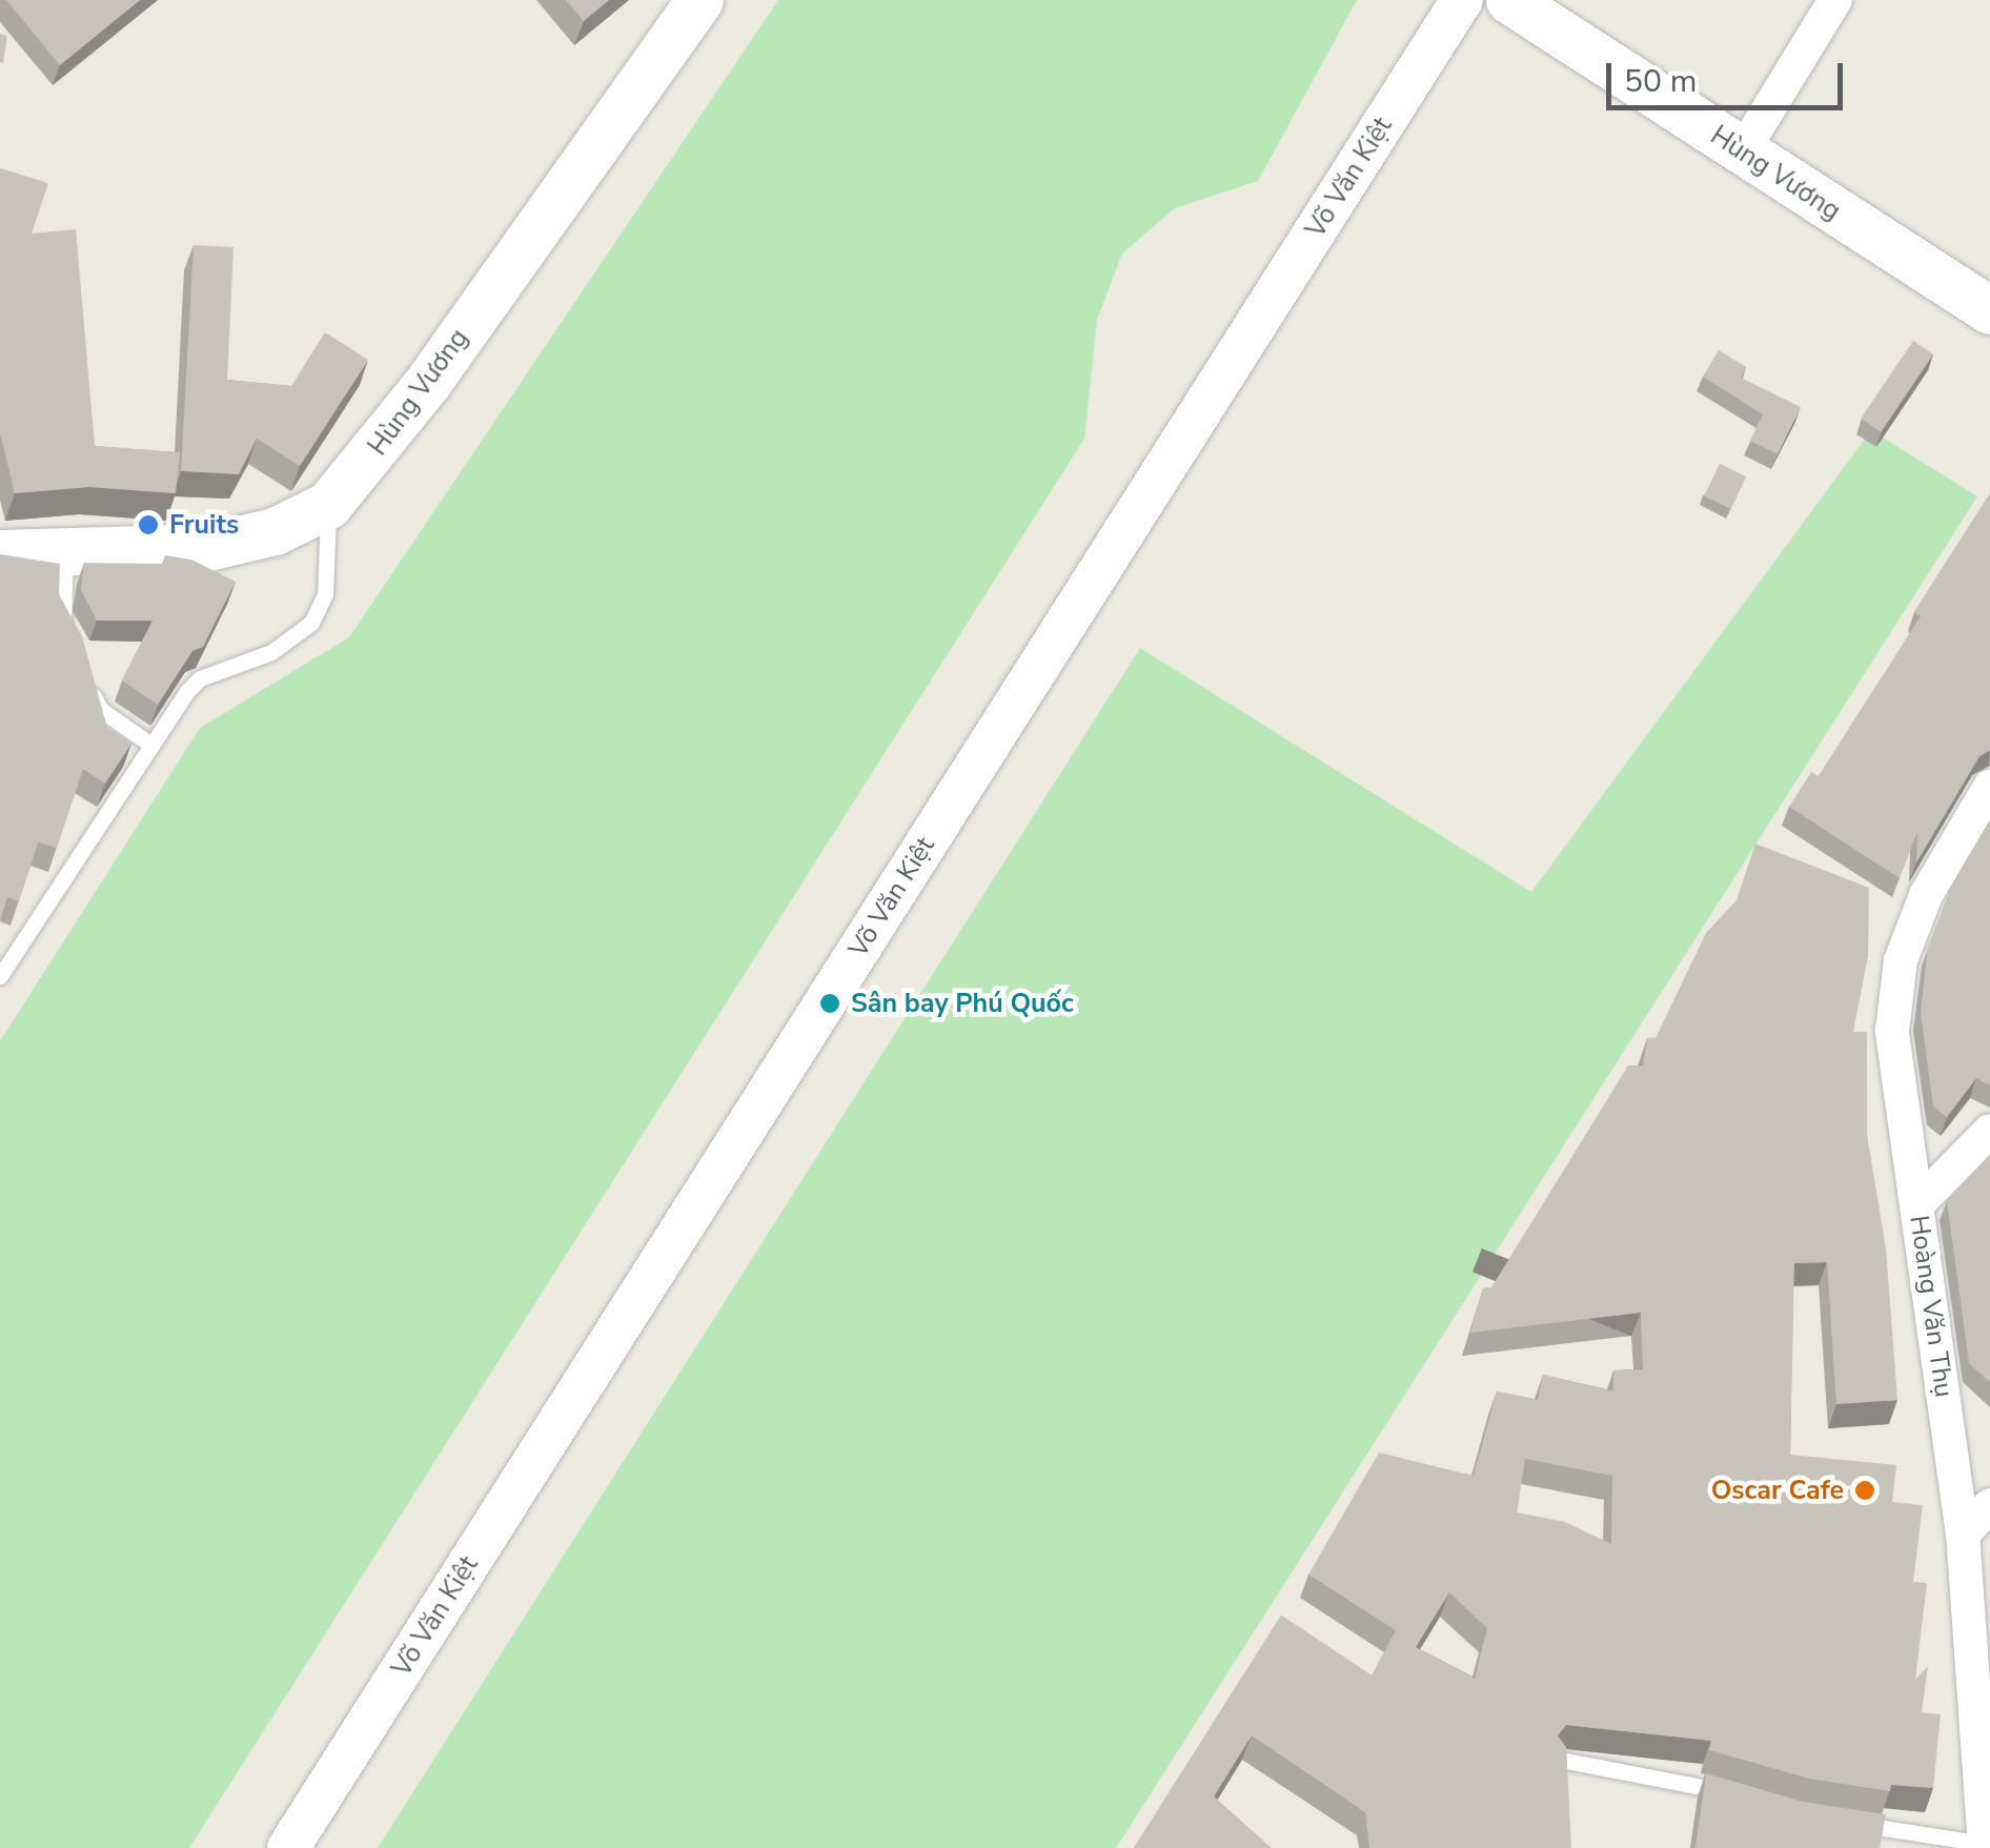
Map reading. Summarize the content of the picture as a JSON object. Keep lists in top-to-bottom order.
{
  "streets": {
    "main road": ["Hùng Vương"],
    "street": ["Võ Văn Kiệt", "Hoàng Văn Thụ"]
  },
  "places": ["Fruits", "Sân bay Phú Quốc", "Oscar Cafe"],
  "scale_bar": "50 m"
}
